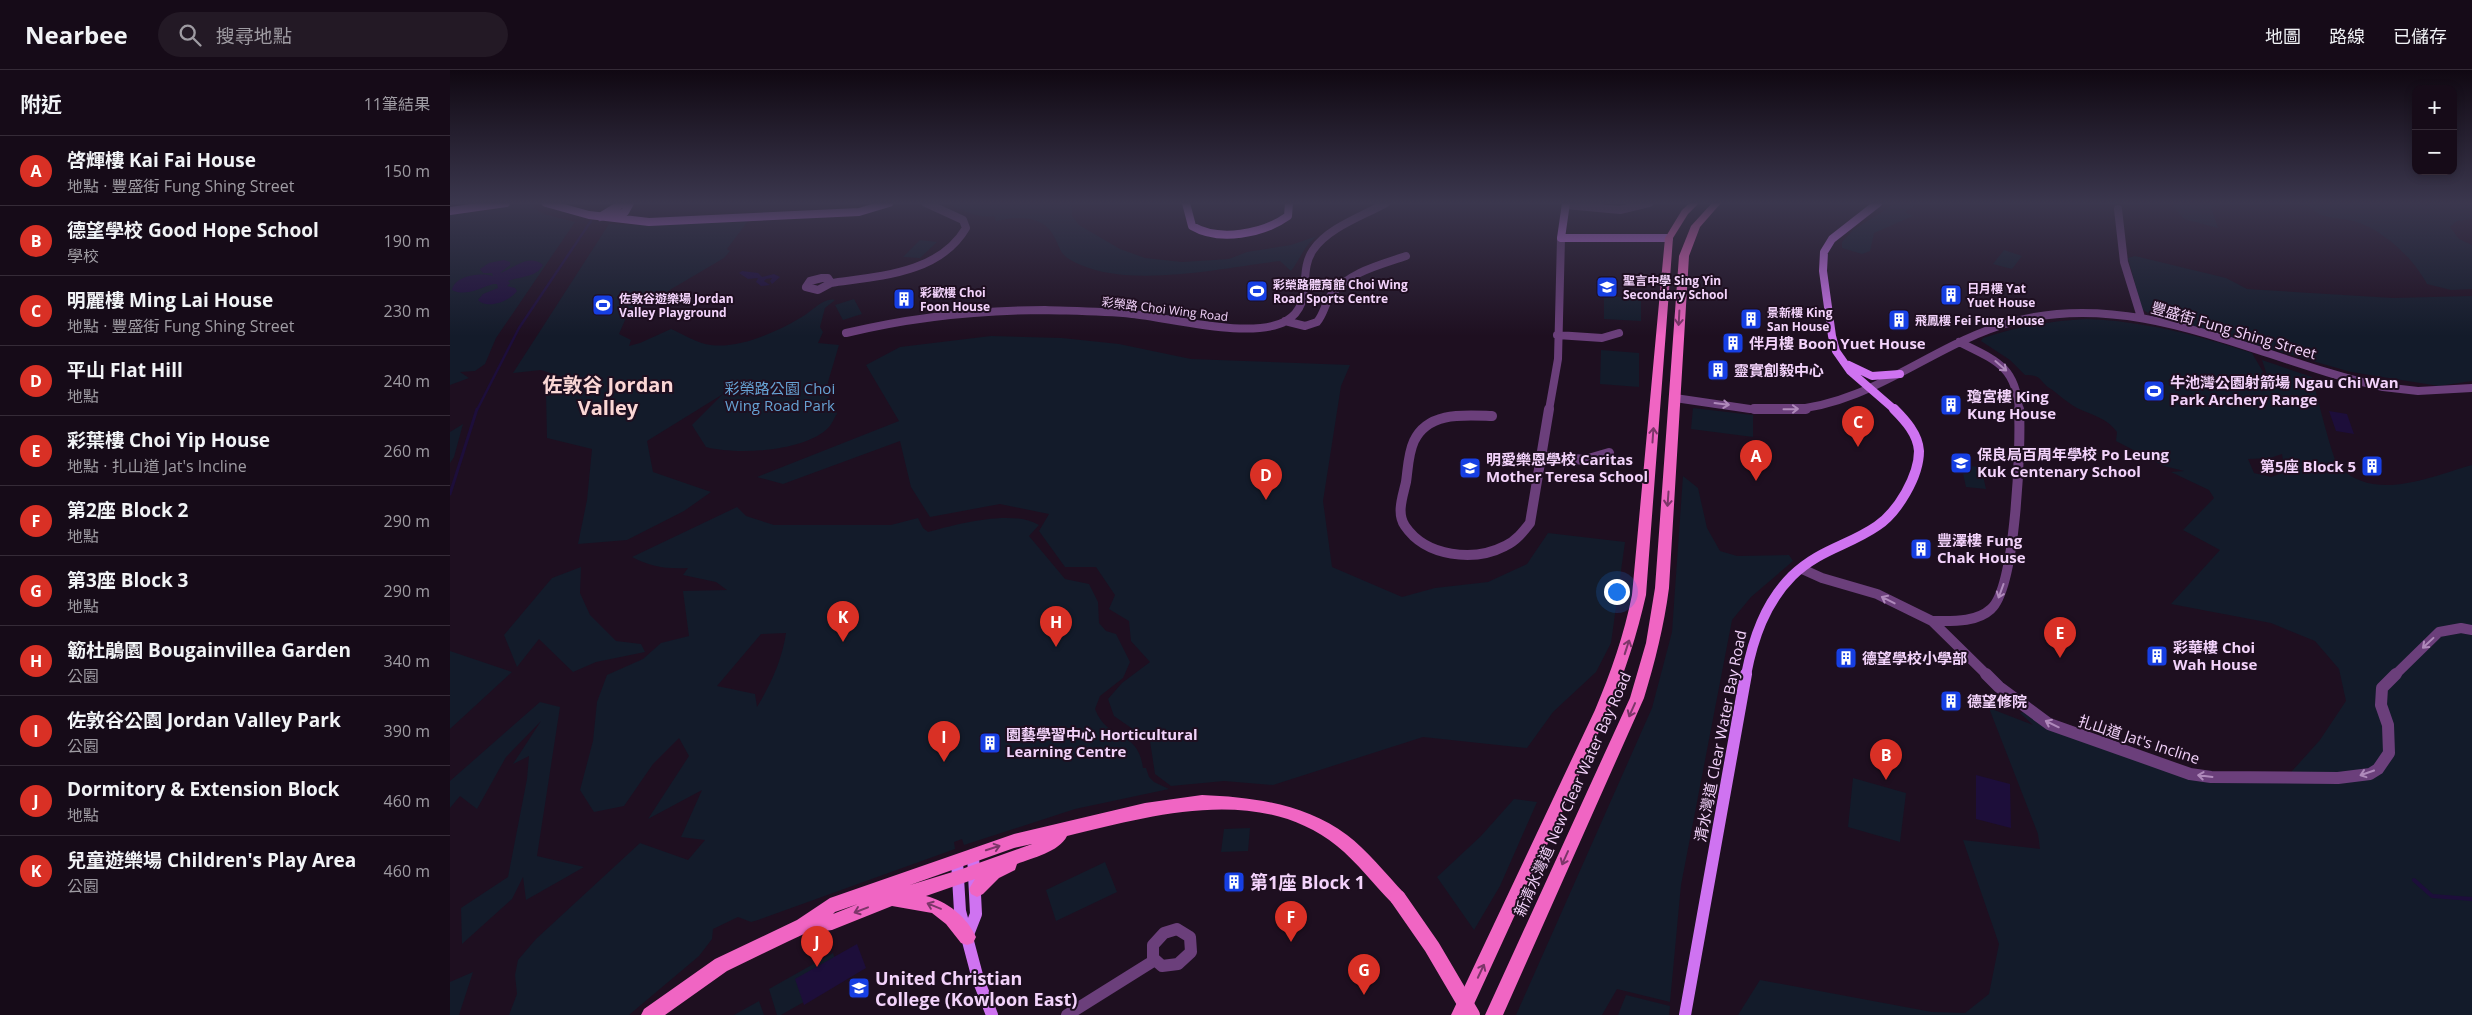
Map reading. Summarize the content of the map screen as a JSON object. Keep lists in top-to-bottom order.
{
  "streets": {
    "main road": ["清水灣道 Clear Water Bay Road", "新清水灣道 New Clear Water Bay Road"],
    "street": ["彩榮路 Choi Wing Road", "豐盛街 Fung Shing Street", "扎山道 Jat's Incline"]
  },
  "crossings": [
    ["豐盛街 Fung Shing Street", "清水灣道 Clear Water Bay Road"],
    ["豐盛街 Fung Shing Street", "新清水灣道 New Clear Water Bay Road"],
    ["清水灣道 Clear Water Bay Road", "扎山道 Jat's Incline"]
  ],
  "one_way": ["扎山道 Jat's Incline"],
  "districts": ["佐敦谷 Jordan Valley"],
  "parks": ["彩榮路公園 Choi Wing Road Park"],
  "places": {
    "school or university": [
      "聖言中學 Sing Yin Secondary School",
      "保良局百周年學校 Po Leung Kuk Centenary School",
      "明愛樂恩學校 Caritas Mother Teresa School",
      "United Christian College (Kowloon East)"
    ],
    "sports": ["彩榮路體育館 Choi Wing Road Sports Centre", "佐敦谷遊樂場 Jordan Valley Playground", "牛池灣公園射箭場 Ngau Chi Wan Park Archery Range"],
    "building": [
      "日月樓 Yat Yuet House",
      "彩歡樓 Choi Foon House",
      "景新樓 King San House",
      "飛鳳樓 Fei Fung House",
      "伴月樓 Boon Yuet House",
      "靈實創毅中心",
      "瓊宮樓 King Kung House",
      "第5座 Block 5",
      "豐澤樓 Fung Chak House",
      "彩華樓 Choi Wah House",
      "德望學校小學部",
      "德望修院",
      "園藝學習中心 Horticultural Learning Centre",
      "第1座 Block 1"
    ]
  },
  "page": {
    "header": "Nearbee",
    "search": "搜尋地點",
    "nav": ["地圖", "路線", "已儲存"],
    "heading": ["附近", "11筆結果"],
    "map_buttons": ["+", "−"],
    "list": [
      {
        "mark": "A",
        "name": "啓輝樓 Kai Fai House",
        "note": "地點 · 豐盛街 Fung Shing Street",
        "value": "150 m"
      },
      {
        "mark": "B",
        "name": "德望學校 Good Hope School",
        "note": "學校",
        "value": "190 m"
      },
      {
        "mark": "C",
        "name": "明麗樓 Ming Lai House",
        "note": "地點 · 豐盛街 Fung Shing Street",
        "value": "230 m"
      },
      {
        "mark": "D",
        "name": "平山 Flat Hill",
        "note": "地點",
        "value": "240 m"
      },
      {
        "mark": "E",
        "name": "彩葉樓 Choi Yip House",
        "note": "地點 · 扎山道 Jat's Incline",
        "value": "260 m"
      },
      {
        "mark": "F",
        "name": "第2座 Block 2",
        "note": "地點",
        "value": "290 m"
      },
      {
        "mark": "G",
        "name": "第3座 Block 3",
        "note": "地點",
        "value": "290 m"
      },
      {
        "mark": "H",
        "name": "簕杜鵑園 Bougainvillea Garden",
        "note": "公園",
        "value": "340 m"
      },
      {
        "mark": "I",
        "name": "佐敦谷公園 Jordan Valley Park",
        "note": "公園",
        "value": "390 m"
      },
      {
        "mark": "J",
        "name": "Dormitory & Extension Block",
        "note": "地點",
        "value": "460 m"
      },
      {
        "mark": "K",
        "name": "兒童遊樂場 Children's Play Area",
        "note": "公園",
        "value": "460 m"
      }
    ],
    "pins": [
      "C",
      "A",
      "D",
      "K",
      "H",
      "E",
      "I",
      "B",
      "F",
      "J",
      "G"
    ]
  }
}
